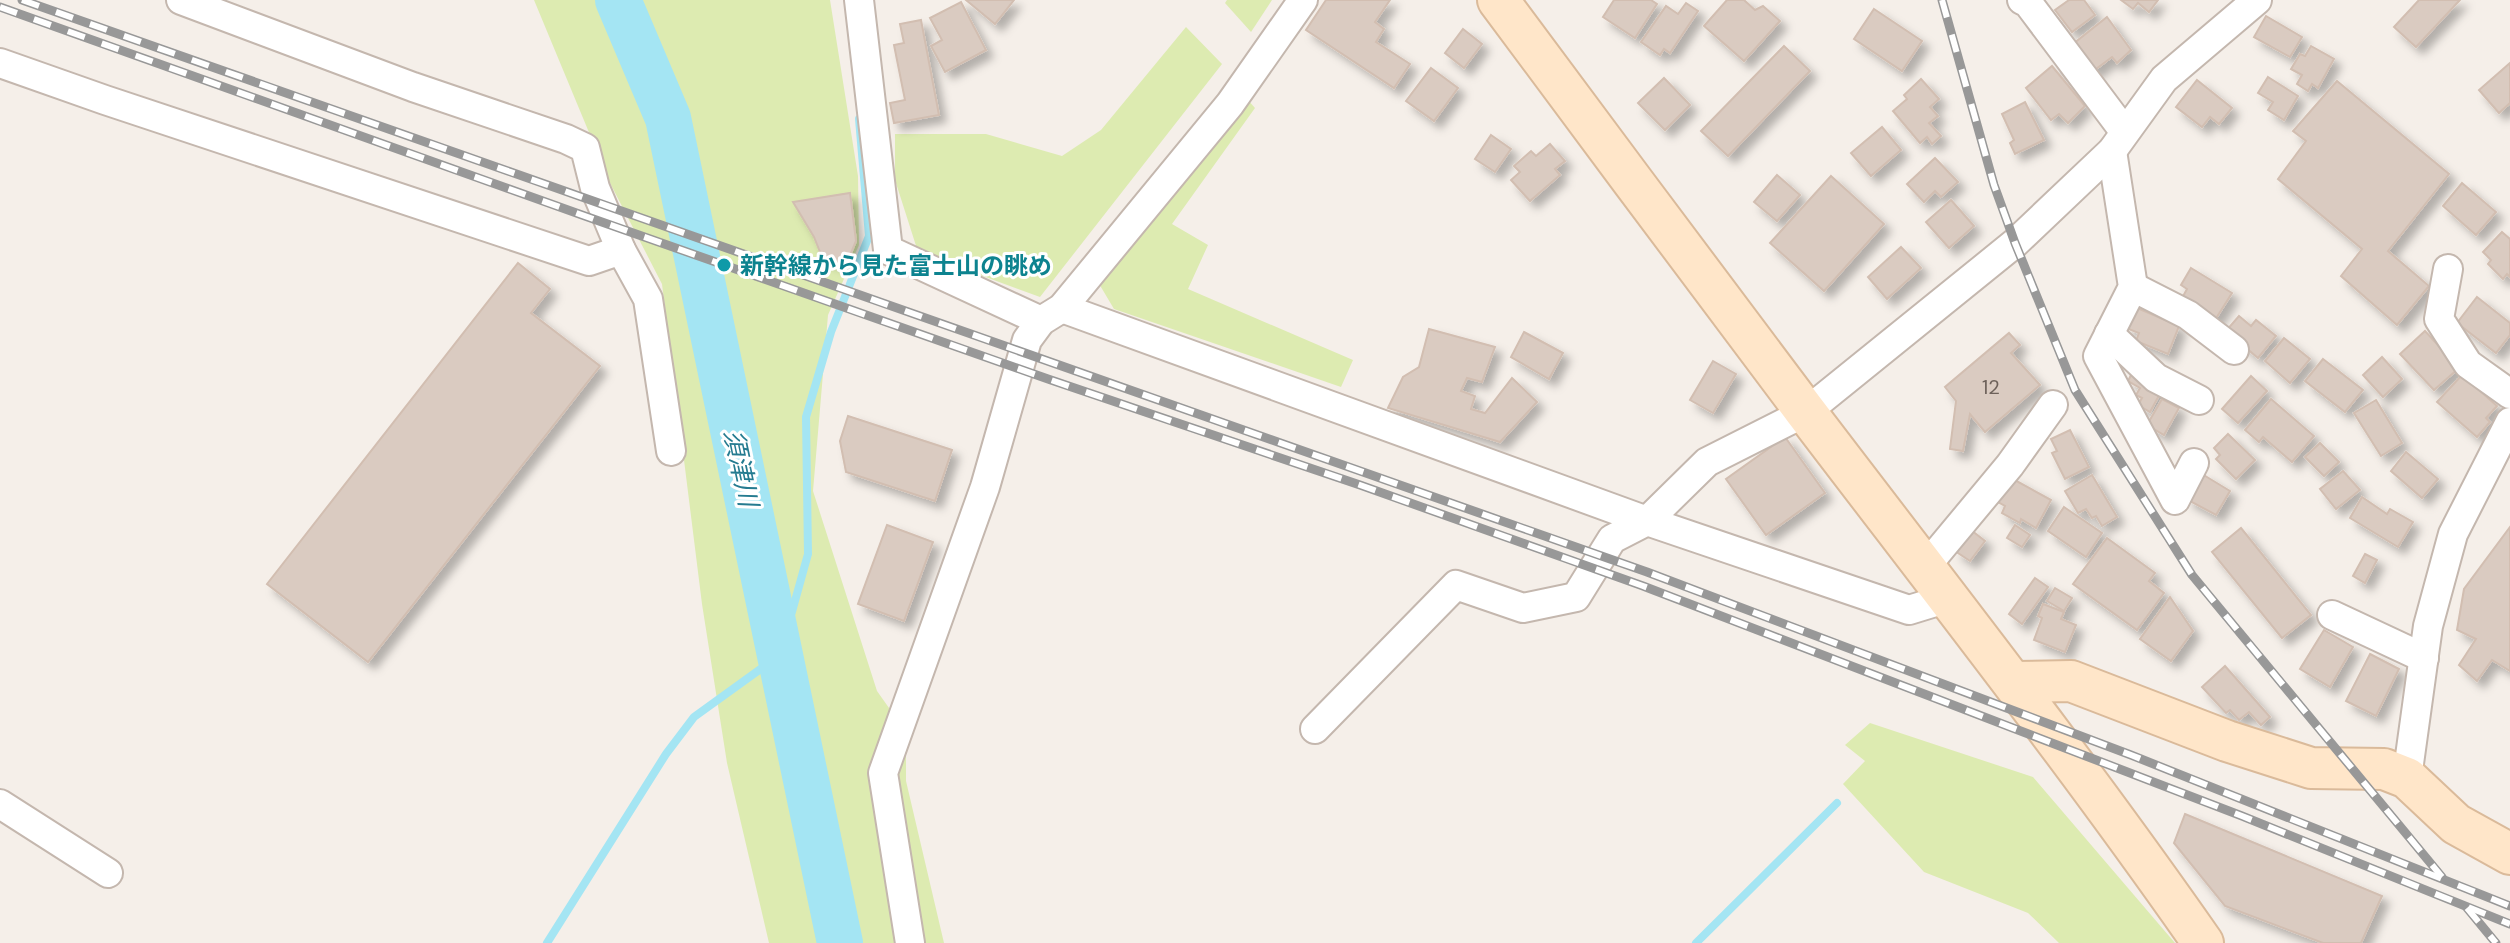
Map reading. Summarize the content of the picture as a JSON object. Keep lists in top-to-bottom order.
{
  "water": ["須津川"],
  "places": ["新幹線から見た富士山の眺め"],
  "house_numbers": ["12"]
}
